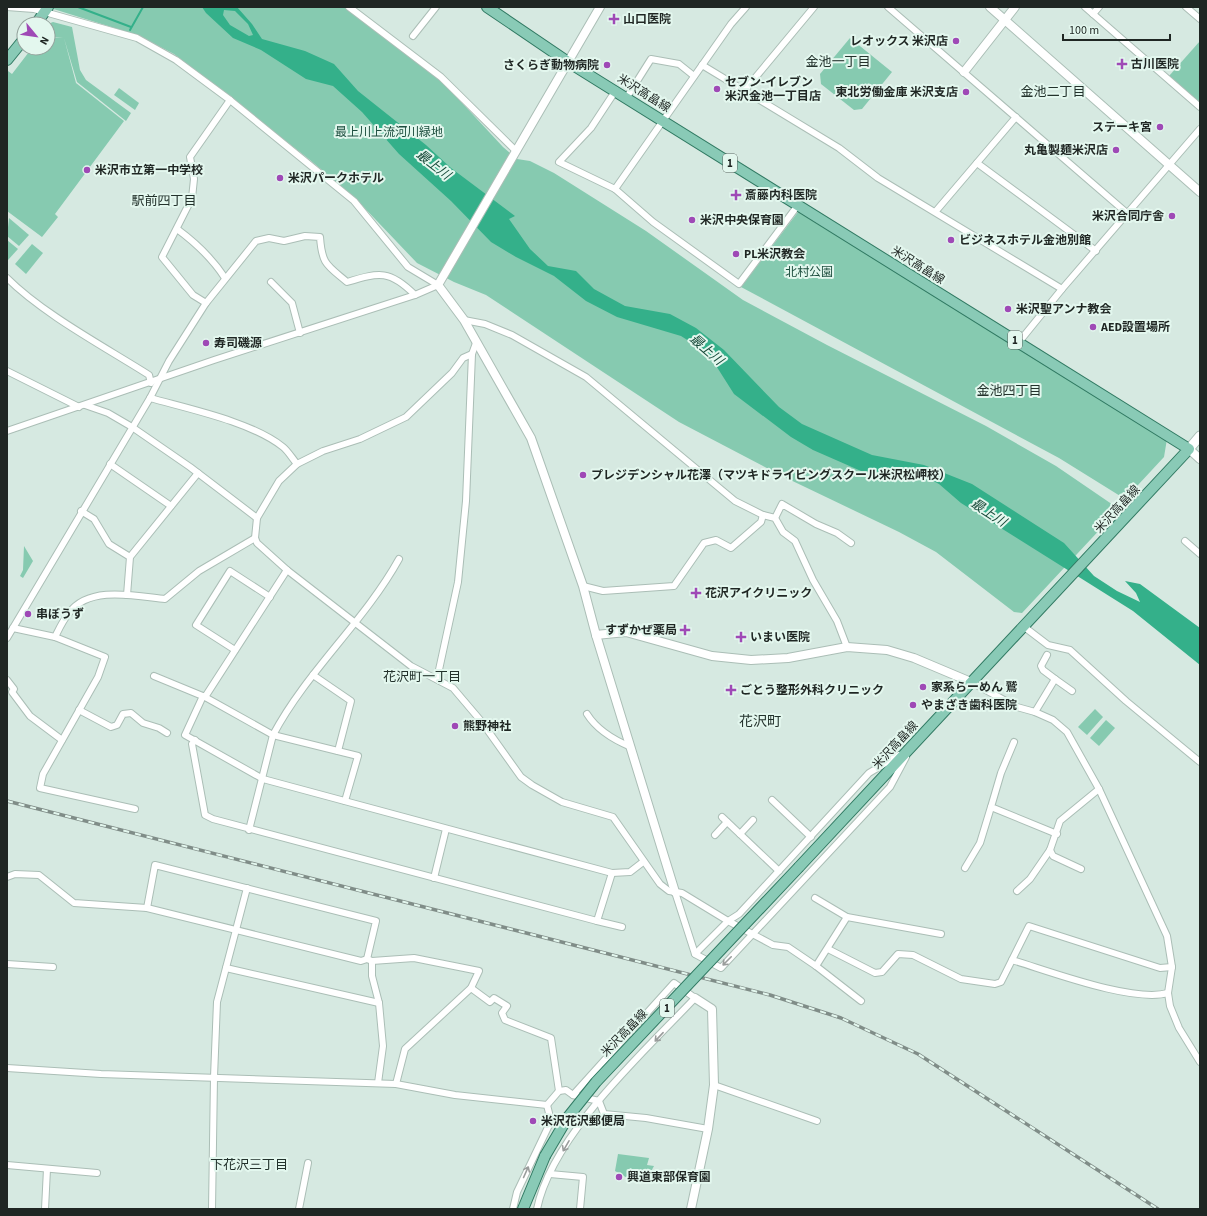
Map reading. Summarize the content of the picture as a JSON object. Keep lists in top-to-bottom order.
{
  "streets": {
    "main road": ["米沢高畠線", "1"]
  },
  "districts": [
    "金池一丁目",
    "金池二丁目",
    "駅前四丁目",
    "金池四丁目",
    "花沢町一丁目",
    "花沢町",
    "下花沢三丁目"
  ],
  "water": ["最上川"],
  "parks": ["最上川上流河川緑地", "北村公園"],
  "places": {
    "health": [
      "山口医院",
      "古川医院",
      "斎藤内科医院",
      "花沢アイクリニック",
      "すずかぜ薬局",
      "いまい医院",
      "ごとう整形外科クリニック"
    ],
    "other": [
      "レオックス 米沢店",
      "さくらぎ動物病院",
      "セブン-イレブン 米沢金池一丁目店",
      "東北労働金庫 米沢支店",
      "ステーキ宮",
      "丸亀製麺米沢店",
      "米沢市立第一中学校",
      "米沢パークホテル",
      "米沢合同庁舎",
      "米沢中央保育園",
      "ビジネスホテル金池別館",
      "PL米沢教会",
      "米沢聖アンナ教会",
      "AED設置場所",
      "寿司磯源",
      "プレジデンシャル花澤（マツキドライビングスクール米沢松岬校）",
      "串ぼうず",
      "家系らーめん 鷲",
      "やまざき歯科医院",
      "熊野神社",
      "米沢花沢郵便局",
      "興道東部保育園"
    ]
  },
  "scale_bar": "100 m",
  "north": "bottom right"
}
